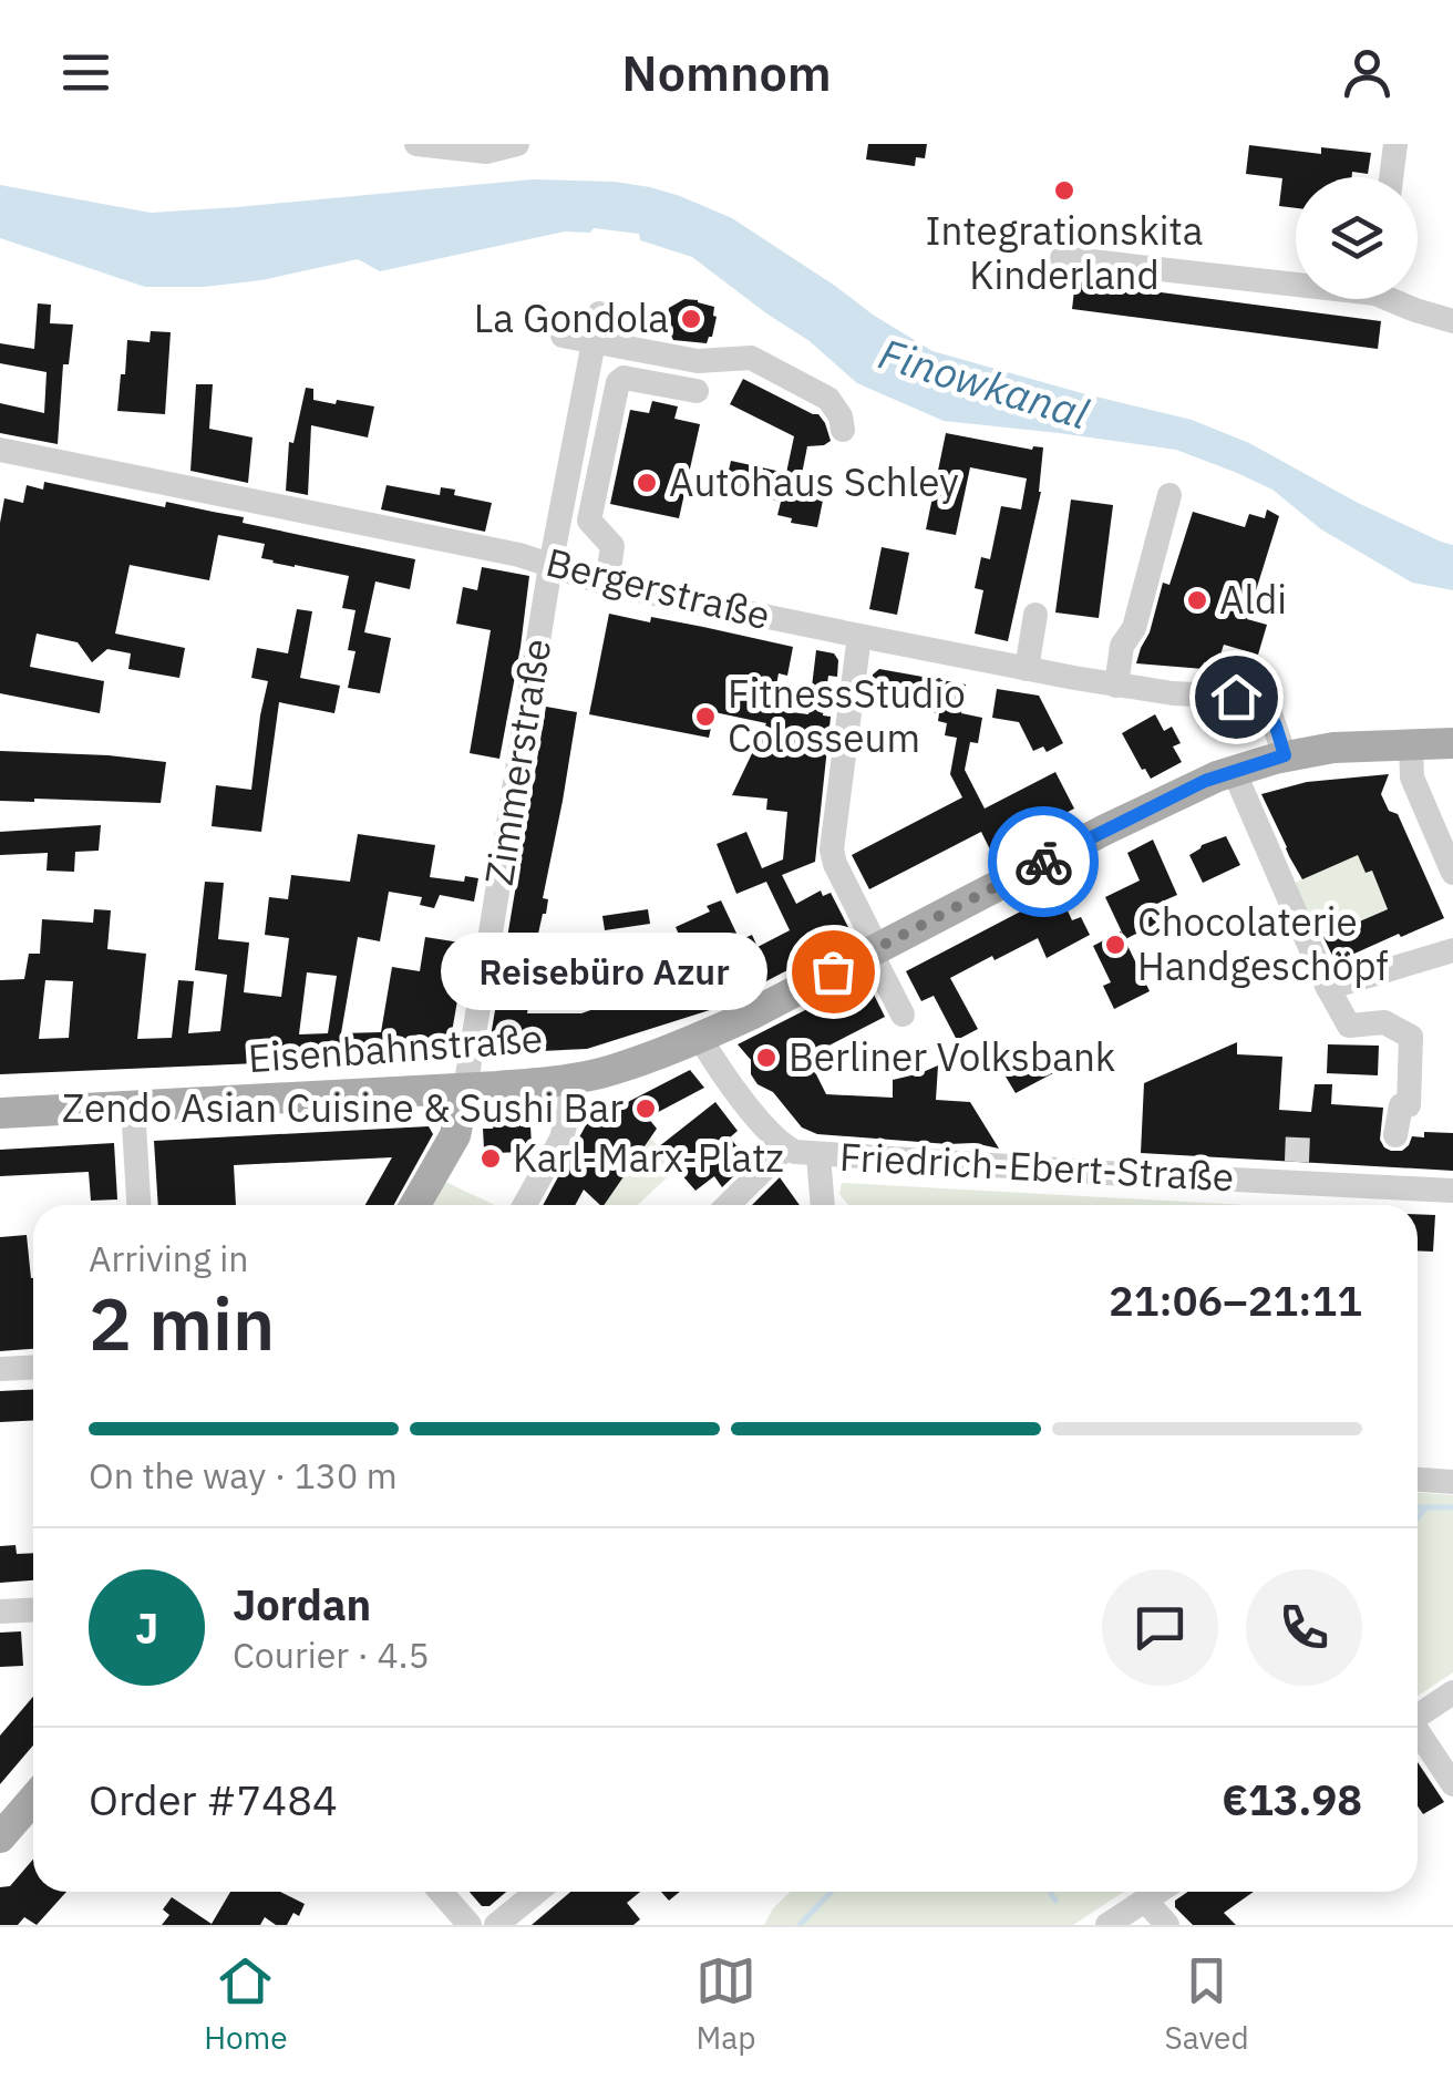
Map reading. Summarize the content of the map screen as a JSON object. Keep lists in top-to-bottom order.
{
  "streets": {
    "main road": ["Eisenbahnstraße"],
    "street": ["Bergerstraße", "Zimmerstraße", "Friedrich-Ebert-Straße"]
  },
  "crossings": [
    ["Bergerstraße", "Zimmerstraße"],
    ["Bergerstraße", "Eisenbahnstraße"],
    ["Zimmerstraße", "Eisenbahnstraße"]
  ],
  "water": ["Finowkanal"],
  "places": [
    "Integrationskita Kinderland",
    "La Gondola",
    "Autohaus Schley",
    "Aldi",
    "FitnessStudio Colosseum",
    "Chocolaterie Handgeschöpf",
    "Reisebüro Azur",
    "Berliner Volksbank",
    "Zendo Asian Cuisine & Sushi Bar",
    "Karl-Marx-Platz"
  ],
  "page": {
    "header": "Nomnom",
    "bubble": "Reisebüro Azur",
    "heading": ["2 min", "Arriving in", "21:06–21:11"],
    "panel": [
      "Jordan",
      "Courier · 4.5",
      "Order #7484",
      "€13.98"
    ],
    "bar": "On the way · 130 m",
    "round": "J",
    "tabs": ["Home", "Map", "Saved"]
  }
}
